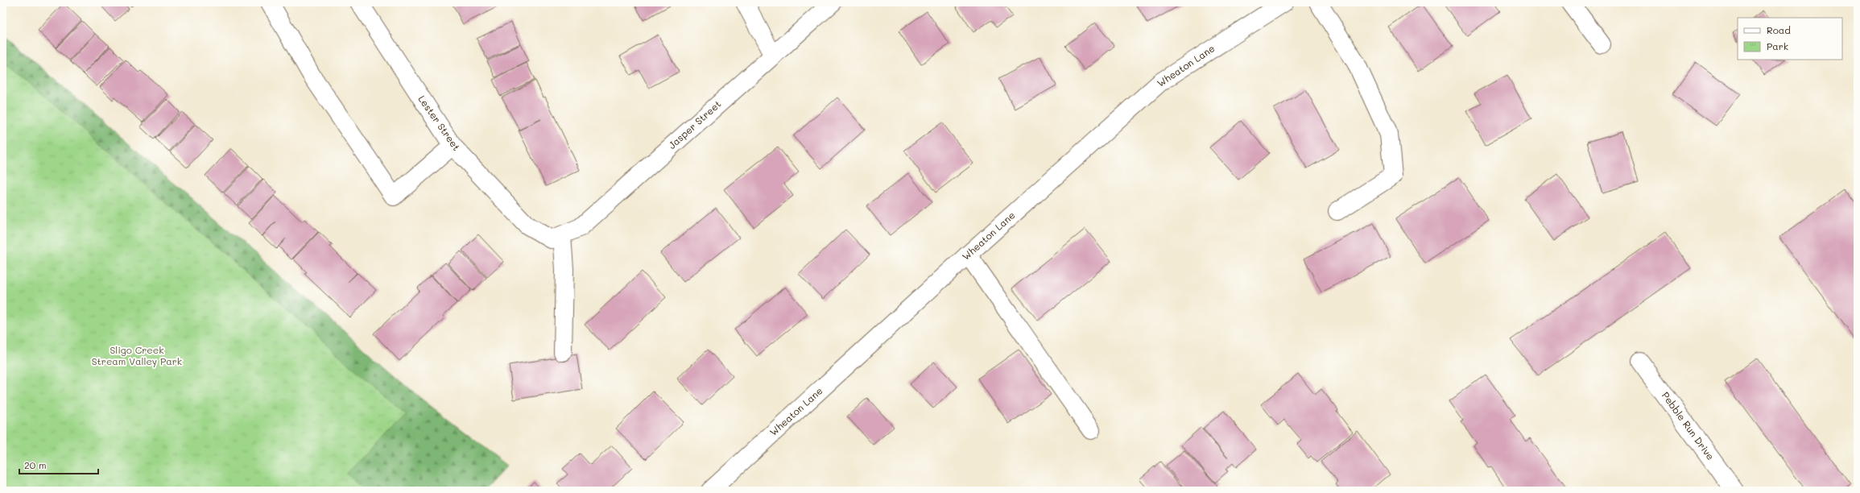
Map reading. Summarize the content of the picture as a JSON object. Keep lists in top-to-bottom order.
{
  "streets": {
    "street": [
      "Wheaton Lane",
      "Lester Street",
      "Jasper Street",
      "Pebble Run Drive"
    ]
  },
  "crossings": [
    ["Lester Street", "Jasper Street"]
  ],
  "parks": ["Sligo Creek Stream Valley Park"],
  "legend": ["Road", "Park"],
  "scale_bar": "20 m"
}
